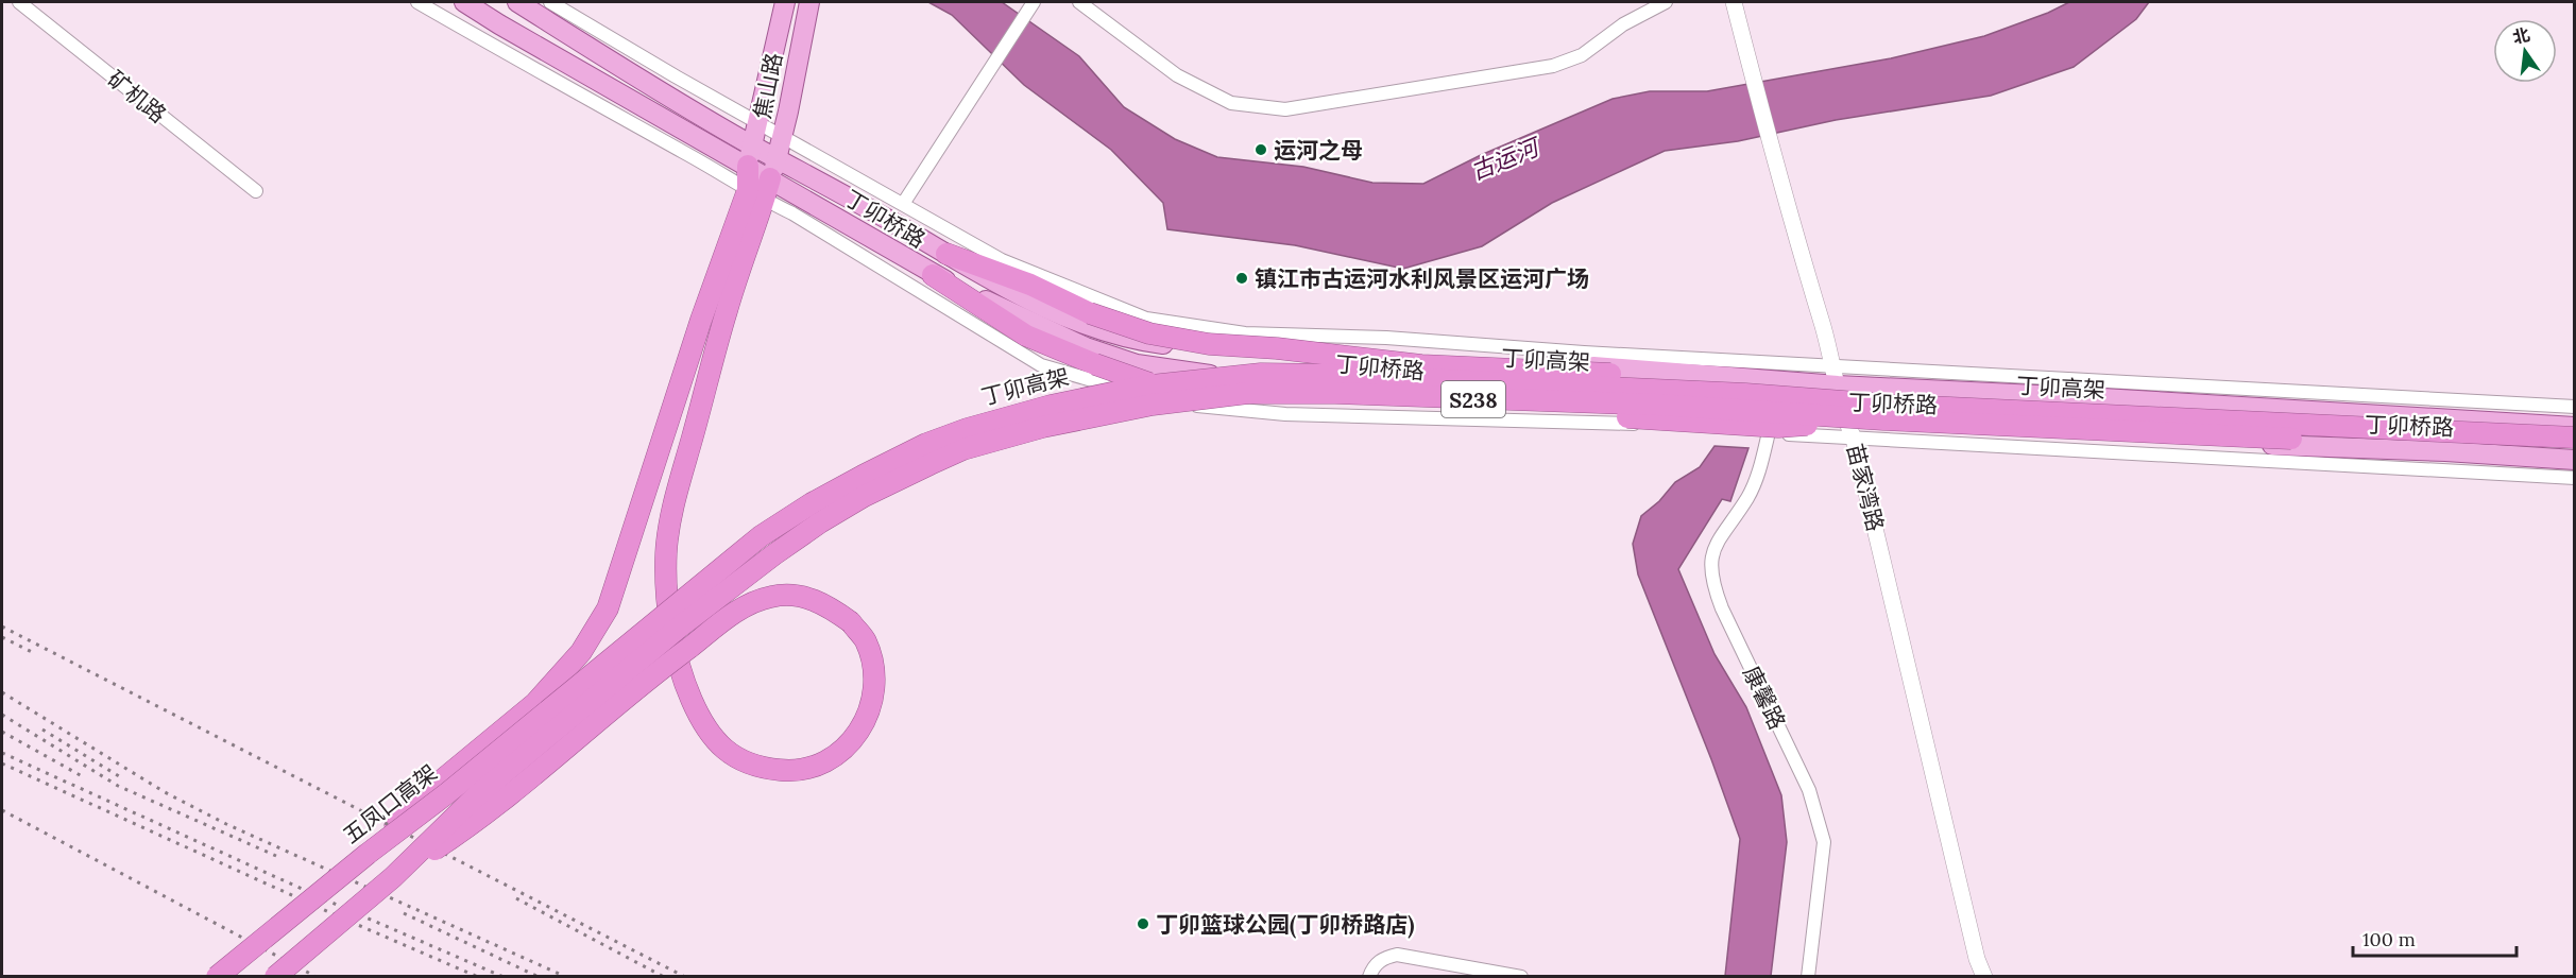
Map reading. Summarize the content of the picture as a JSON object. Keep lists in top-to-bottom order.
{
  "streets": {
    "highway": ["丁卯高架", "S238", "五凤口高架"],
    "main road": ["焦山路", "丁卯桥路"],
    "street": ["矿机路", "苗家湾路", "康馨路"]
  },
  "crossings": [
    ["焦山路", "丁卯桥路"],
    ["丁卯桥路", "苗家湾路"],
    ["丁卯高架", "五凤口高架"]
  ],
  "water": ["古运河"],
  "places": ["运河之母", "镇江市古运河水利风景区运河广场", "丁卯篮球公园(丁卯桥路店)"],
  "scale_bar": "100 m",
  "north": "top"
}
